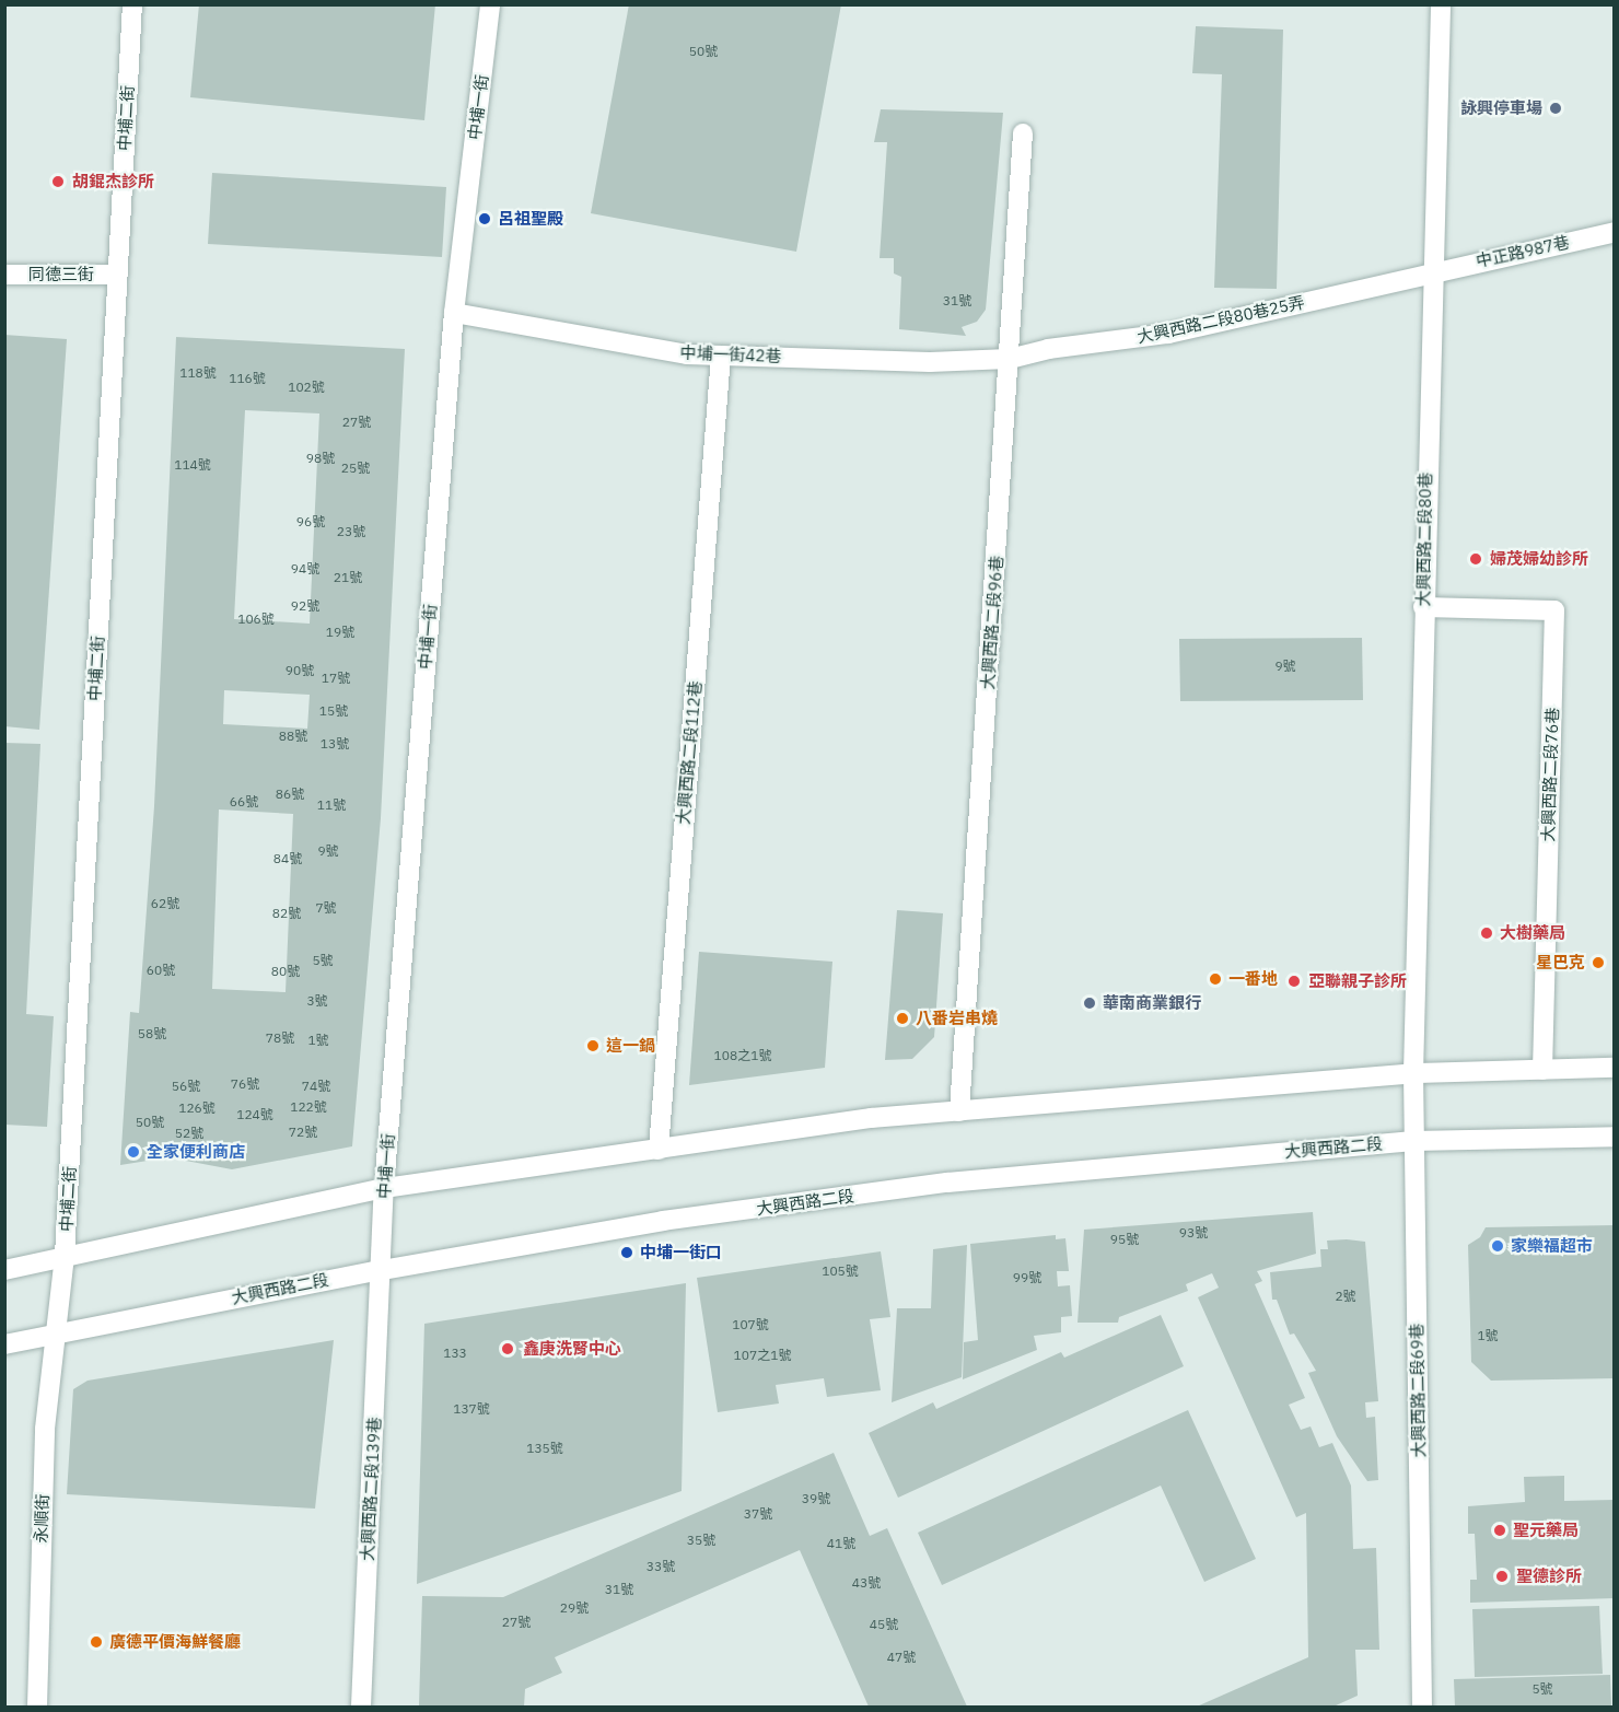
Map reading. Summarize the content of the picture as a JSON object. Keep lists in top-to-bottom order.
{
  "streets": {
    "street": [
      "中埔一街",
      "中埔二街",
      "中正路987巷",
      "同德三街",
      "大興西路二段80巷25弄",
      "中埔一街42巷",
      "大興西路二段80巷",
      "大興西路二段96巷",
      "大興西路二段112巷",
      "大興西路二段76巷",
      "大興西路二段",
      "大興西路二段69巷",
      "大興西路二段139巷",
      "永順街"
    ]
  },
  "crossings": [
    ["中埔一街", "中埔一街42巷"],
    ["中埔一街", "大興西路二段"],
    ["中埔一街", "大興西路二段139巷"],
    ["中埔二街", "同德三街"],
    ["中埔二街", "大興西路二段"],
    ["中埔二街", "永順街"],
    ["中正路987巷", "大興西路二段80巷25弄"],
    ["中正路987巷", "大興西路二段80巷"],
    ["大興西路二段80巷25弄", "中埔一街42巷"],
    ["大興西路二段80巷25弄", "大興西路二段80巷"],
    ["大興西路二段80巷25弄", "大興西路二段96巷"],
    ["中埔一街42巷", "大興西路二段96巷"],
    ["中埔一街42巷", "大興西路二段112巷"],
    ["大興西路二段80巷", "大興西路二段76巷"],
    ["大興西路二段80巷", "大興西路二段69巷"],
    ["大興西路二段", "大興西路二段69巷"],
    ["大興西路二段", "大興西路二段139巷"],
    ["大興西路二段", "永順街"]
  ],
  "places": [
    "詠興停車場",
    "胡錕杰診所",
    "呂祖聖殿",
    "婦茂婦幼診所",
    "大樹藥局",
    "星巴克",
    "一番地",
    "亞聯親子診所",
    "華南商業銀行",
    "八番岩串燒",
    "這一鍋",
    "全家便利商店",
    "家樂福超市",
    "中埔一街口",
    "鑫庚洗腎中心",
    "聖元藥局",
    "聖德診所",
    "廣德平價海鮮餐廳"
  ],
  "house_numbers": [
    "50號",
    "31號",
    "118號",
    "116號",
    "102號",
    "27號",
    "98號",
    "114號",
    "25號",
    "96號",
    "23號",
    "94號",
    "21號",
    "92號",
    "106號",
    "19號",
    "9號",
    "90號",
    "17號",
    "15號",
    "88號",
    "13號",
    "86號",
    "66號",
    "11號",
    "9號",
    "84號",
    "62號",
    "7號",
    "82號",
    "5號",
    "60號",
    "80號",
    "3號",
    "58號",
    "78號",
    "1號",
    "108之1號",
    "76號",
    "56號",
    "74號",
    "122號",
    "126號",
    "124號",
    "50號",
    "72號",
    "52號",
    "93號",
    "95號",
    "105號",
    "99號",
    "2號",
    "107號",
    "1號",
    "133",
    "107之1號",
    "137號",
    "135號",
    "39號",
    "37號",
    "35號",
    "41號",
    "33號",
    "43號",
    "31號",
    "29號",
    "27號",
    "45號",
    "47號",
    "5號"
  ]
}
